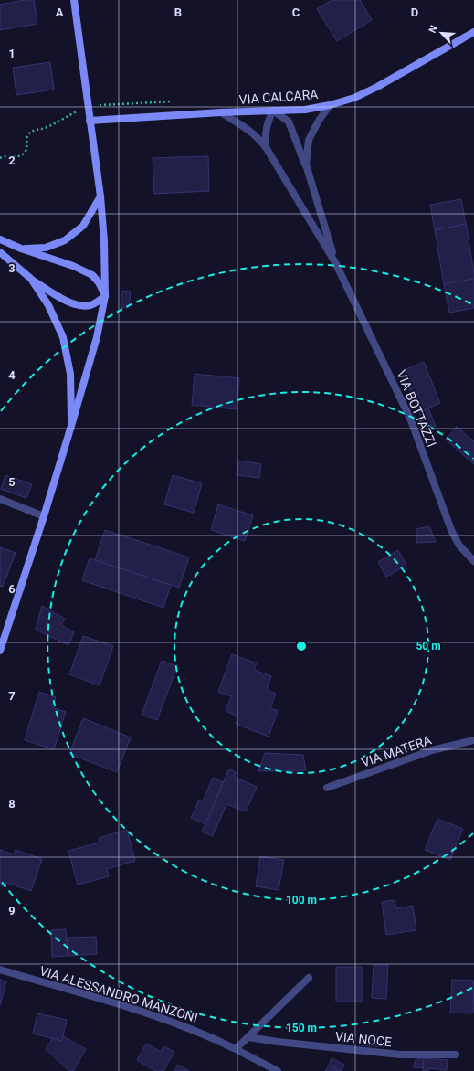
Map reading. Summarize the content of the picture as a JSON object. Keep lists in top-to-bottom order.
{
  "streets": {
    "street": [
      "VIA CALCARA",
      "VIA BOTTAZZI",
      "VIA MATERA",
      "VIA ALESSANDRO MANZONI",
      "VIA NOCE"
    ]
  },
  "north": "top left",
  "grid": {
    "columns": [
      "A",
      "B",
      "C",
      "D"
    ],
    "rows": [
      "1",
      "2",
      "3",
      "4",
      "5",
      "6",
      "7",
      "8",
      "9"
    ]
  },
  "rings": ["50 m", "100 m", "150 m"]
}
